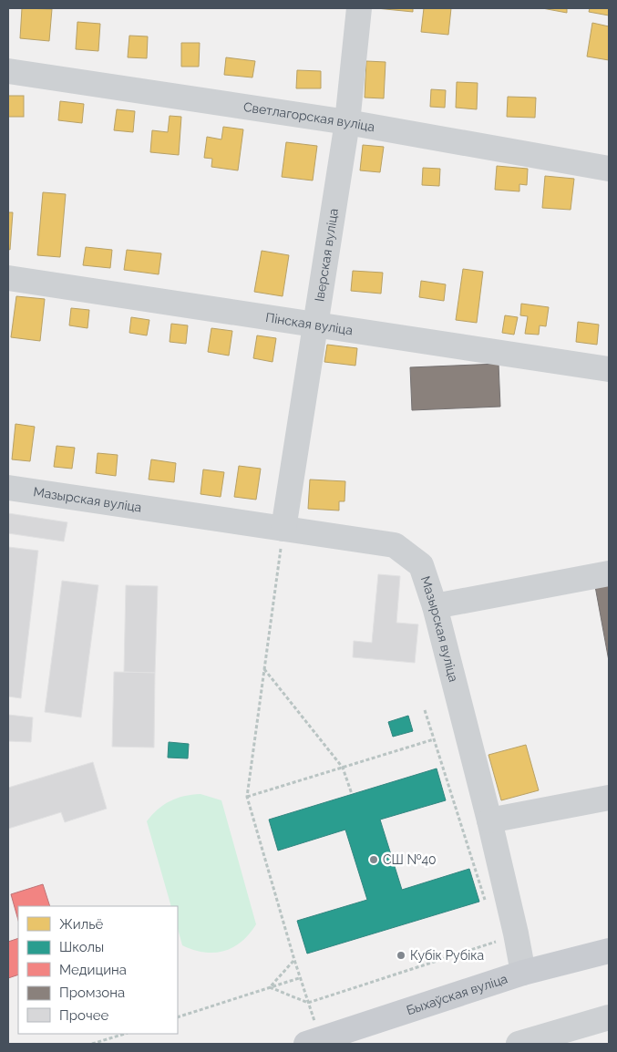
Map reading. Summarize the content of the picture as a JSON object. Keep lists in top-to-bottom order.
{
  "streets": {
    "main road": ["Быхаўская вуліца"],
    "street": [
      "Светлагорская вуліца",
      "Іверская вуліца",
      "Пінская вуліца",
      "Мазырская вуліца"
    ]
  },
  "crossings": [
    ["Светлагорская вуліца", "Іверская вуліца"],
    ["Іверская вуліца", "Пінская вуліца"],
    ["Іверская вуліца", "Мазырская вуліца"],
    ["Мазырская вуліца", "Быхаўская вуліца"]
  ],
  "places": ["СШ №40", "Кубік Рубіка"],
  "legend": [
    "Жильё",
    "Школы",
    "Медицина",
    "Промзона",
    "Прочее"
  ]
}
